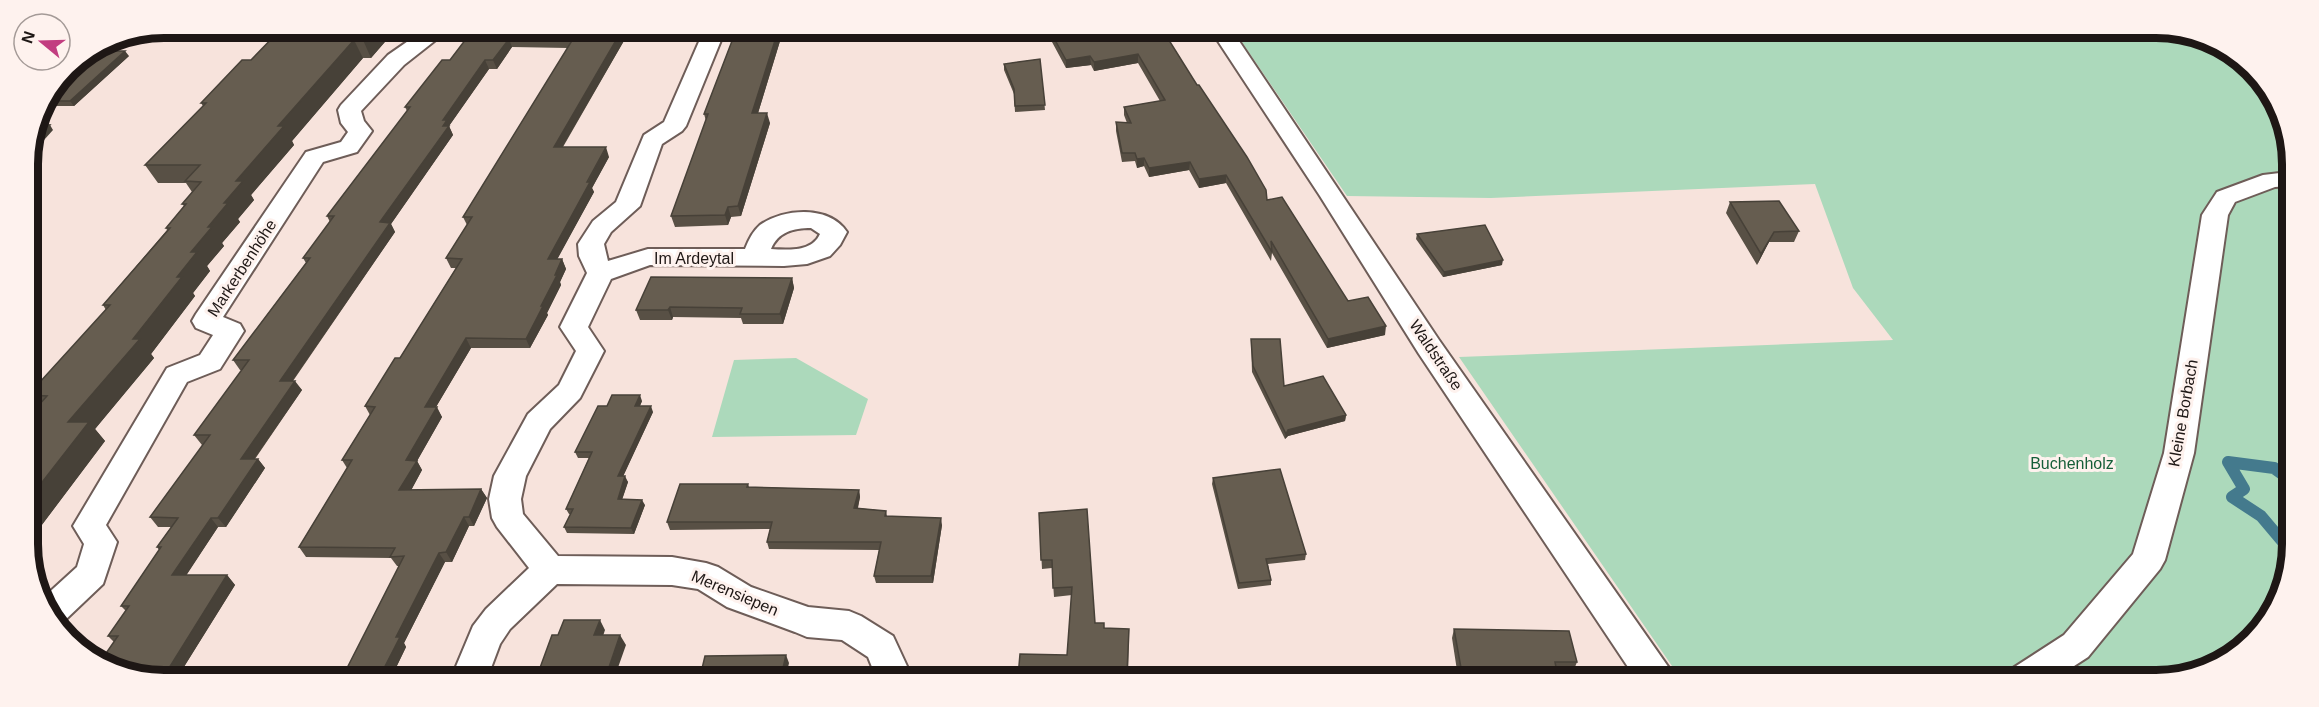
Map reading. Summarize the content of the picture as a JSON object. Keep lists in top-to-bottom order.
{
  "streets": {
    "street": [
      "Im Ardeytal",
      "Markerbenhöhe",
      "Waldstraße",
      "Kleine Borbach",
      "Merensiepen"
    ]
  },
  "parks": ["Buchenholz"],
  "north": "left"
}
